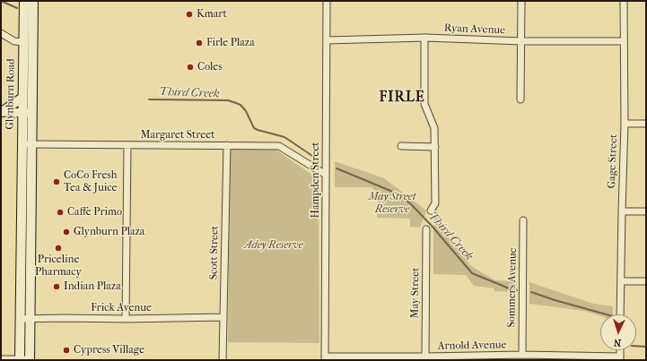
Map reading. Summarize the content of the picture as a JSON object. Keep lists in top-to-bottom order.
{
  "streets": {
    "main road": ["Glynburn Road"],
    "street": [
      "Ryan Avenue",
      "Margaret Street",
      "Gage Street",
      "Hampden Street",
      "Scott Street",
      "Sommers Avenue",
      "May Street",
      "Frick Avenue",
      "Arnold Avenue"
    ]
  },
  "crossings": [
    ["Ryan Avenue", "Gage Street"],
    ["Ryan Avenue", "Hampden Street"],
    ["Glynburn Road", "Margaret Street"],
    ["Glynburn Road", "Frick Avenue"],
    ["Margaret Street", "Hampden Street"],
    ["Margaret Street", "Scott Street"],
    ["Hampden Street", "Arnold Avenue"],
    ["Scott Street", "Frick Avenue"],
    ["Sommers Avenue", "Arnold Avenue"],
    ["May Street", "Arnold Avenue"]
  ],
  "districts": ["FIRLE"],
  "water": ["Third Creek"],
  "parks": ["May Street Reserve", "Adey Reserve"],
  "places": [
    "Kmart",
    "Firle Plaza",
    "Coles",
    "CoCo Fresh Tea & Juice",
    "Caffe Primo",
    "Glynburn Plaza",
    "Priceline Pharmacy",
    "Indian Plaza",
    "Cypress Village"
  ],
  "north": "bottom"
}
